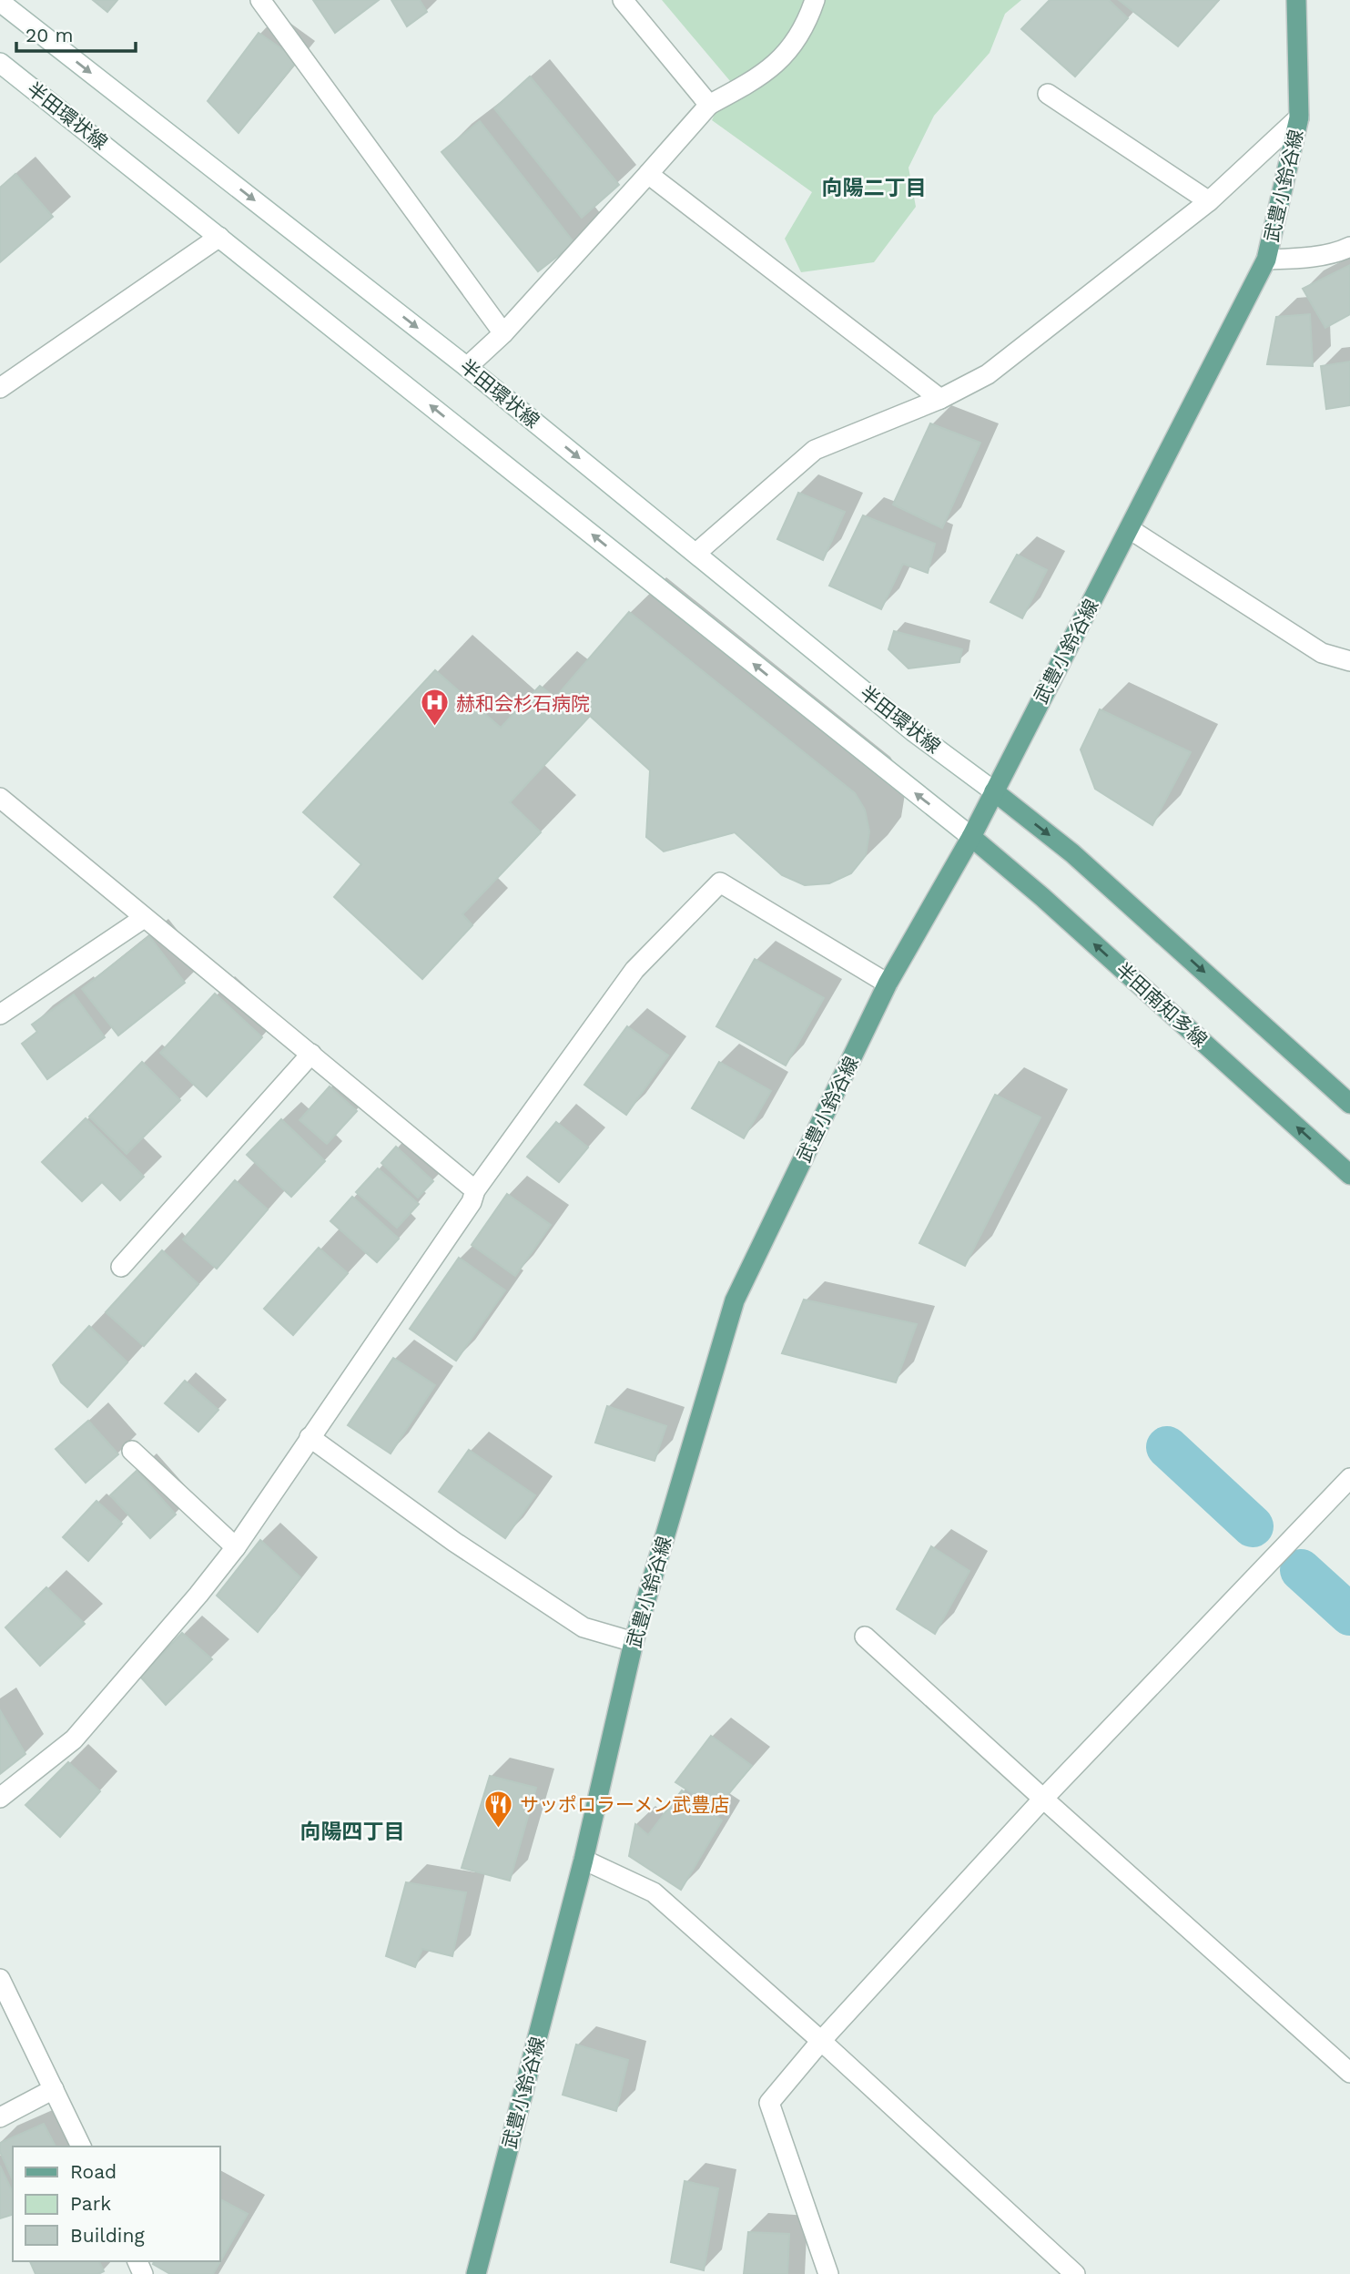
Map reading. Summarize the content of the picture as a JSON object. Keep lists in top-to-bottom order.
{
  "streets": {
    "main road": ["武豊小鈴谷線", "半田南知多線"],
    "street": ["半田環状線"]
  },
  "crossings": [
    ["半田環状線", "武豊小鈴谷線"],
    ["半田環状線", "半田南知多線"],
    ["武豊小鈴谷線", "半田南知多線"]
  ],
  "districts": ["向陽二丁目", "向陽四丁目"],
  "places": {
    "hospital": ["赫和会杉石病院"],
    "restaurant": ["サッポロラーメン武豊店"]
  },
  "legend": ["Road", "Park", "Building"],
  "scale_bar": "20 m"
}
